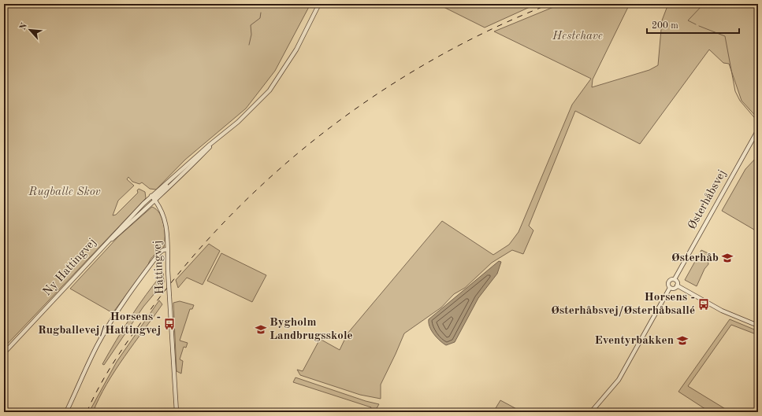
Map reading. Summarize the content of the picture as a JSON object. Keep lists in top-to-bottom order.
{
  "streets": {
    "street": ["Østerhåbsvej", "Ny Hattingvej", "Hattingvej"]
  },
  "crossings": [
    ["Ny Hattingvej", "Hattingvej"]
  ],
  "parks": ["Hestehave", "Rugballe Skov"],
  "places": {
    "school or university": ["Østerhåb", "Bygholm Landbrugsskole", "Eventyrbakken"],
    "bus stop": ["Horsens - Østerhåbsvej/Østerhåbsallé", "Horsens - Rugballevej/Hattingvej"]
  },
  "scale_bar": "200 m",
  "north": "top left"
}
